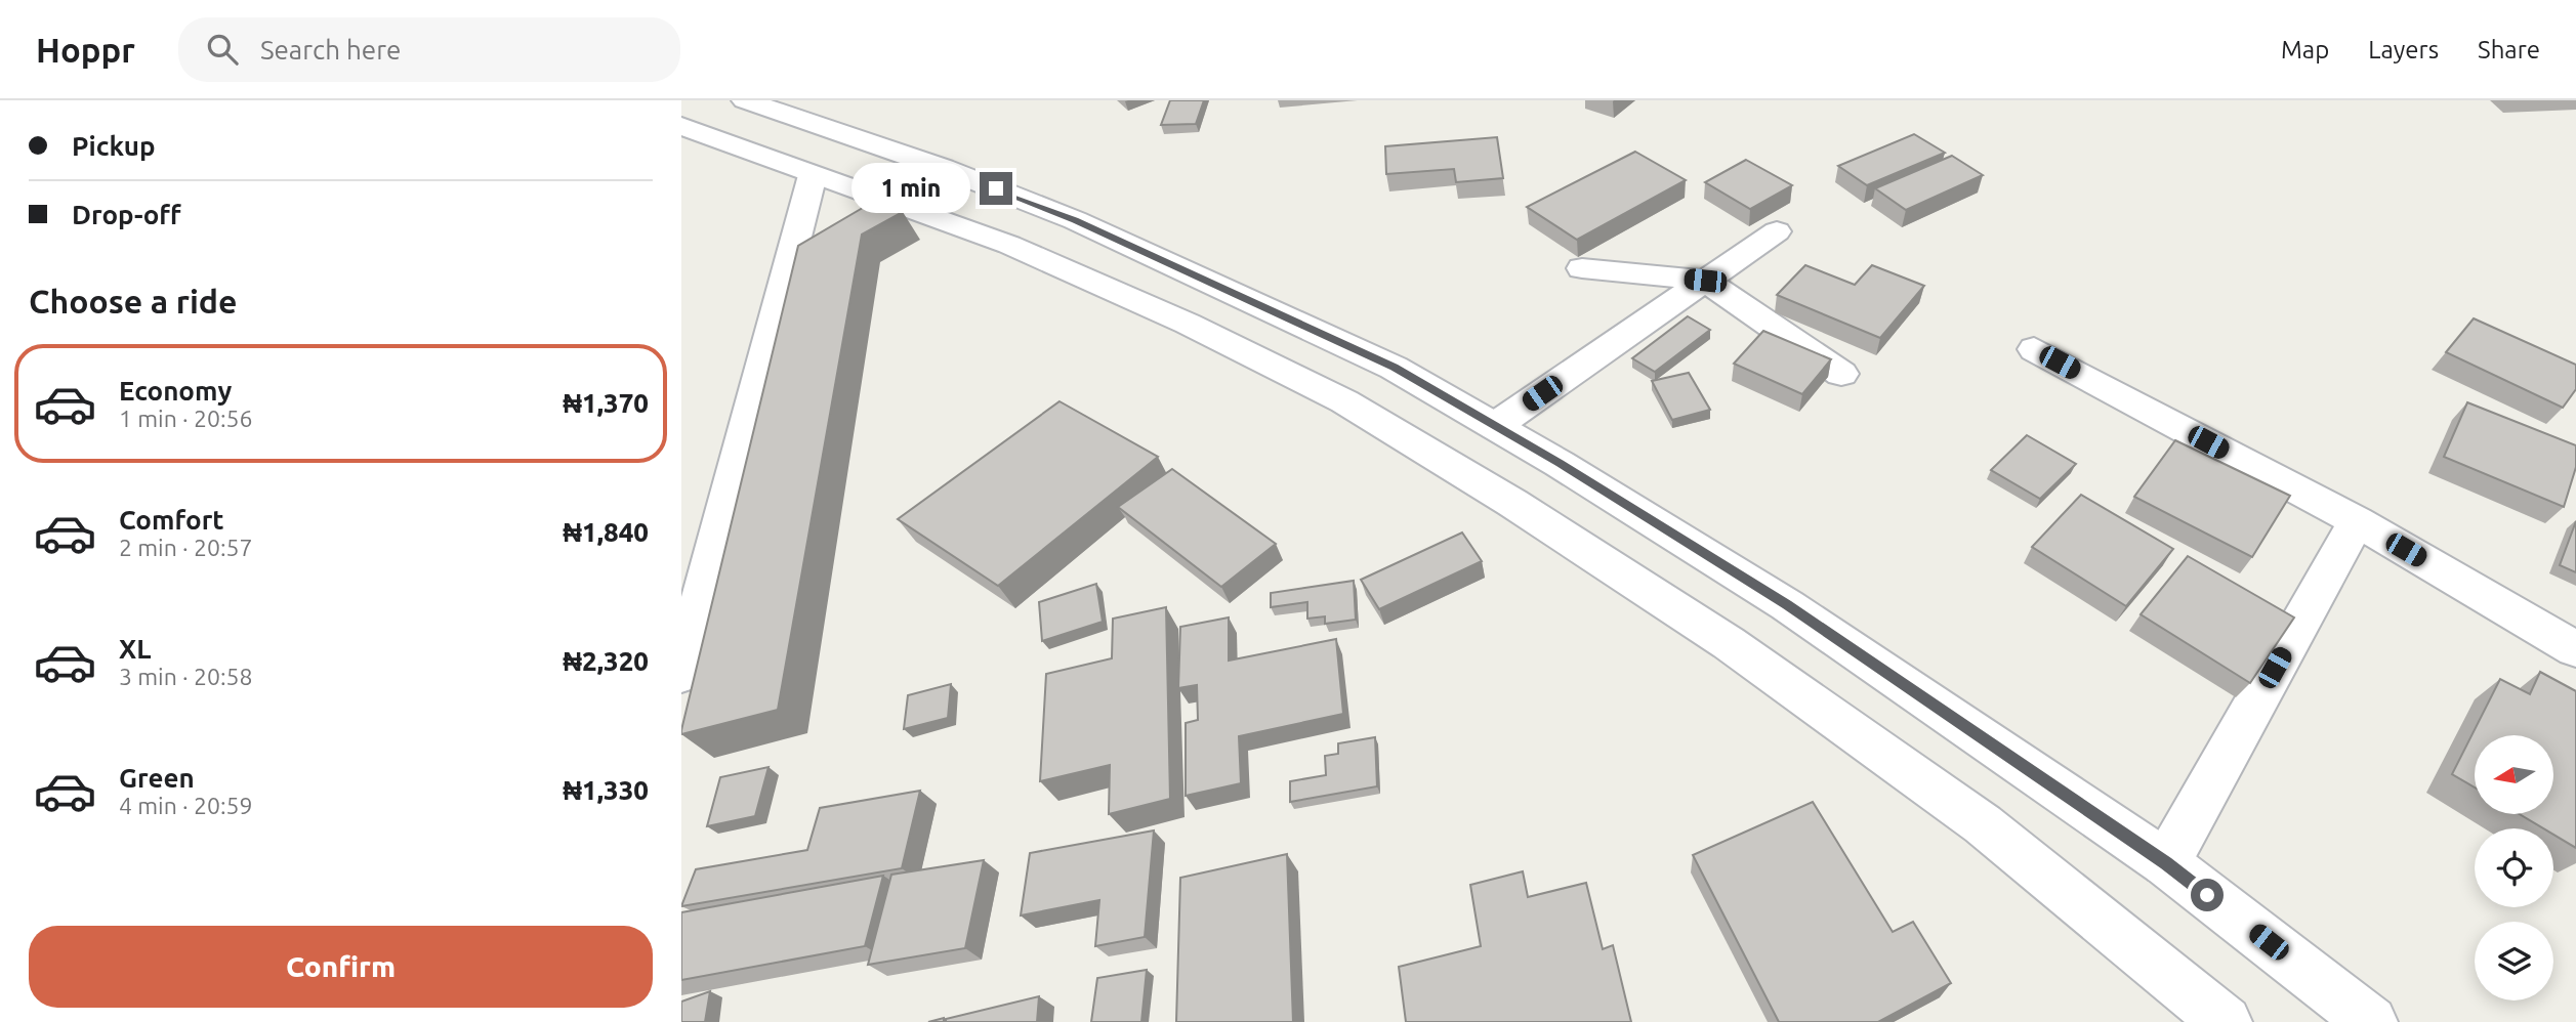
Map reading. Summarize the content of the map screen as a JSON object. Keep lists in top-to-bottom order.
{
  "north": "left",
  "page": {
    "header": "Hoppr",
    "search": "Search here",
    "nav": ["Map", "Layers", "Share"],
    "banner": ["Pickup", "Drop-off"],
    "bubble": "1 min",
    "heading": "Choose a ride",
    "list": [
      {
        "name": "Economy",
        "note": "1 min · 20:56",
        "value": "₦1,370"
      },
      {
        "name": "Comfort",
        "note": "2 min · 20:57",
        "value": "₦1,840"
      },
      {
        "name": "XL",
        "note": "3 min · 20:58",
        "value": "₦2,320"
      },
      {
        "name": "Green",
        "note": "4 min · 20:59",
        "value": "₦1,330"
      }
    ],
    "buttons": "Confirm"
  }
}
